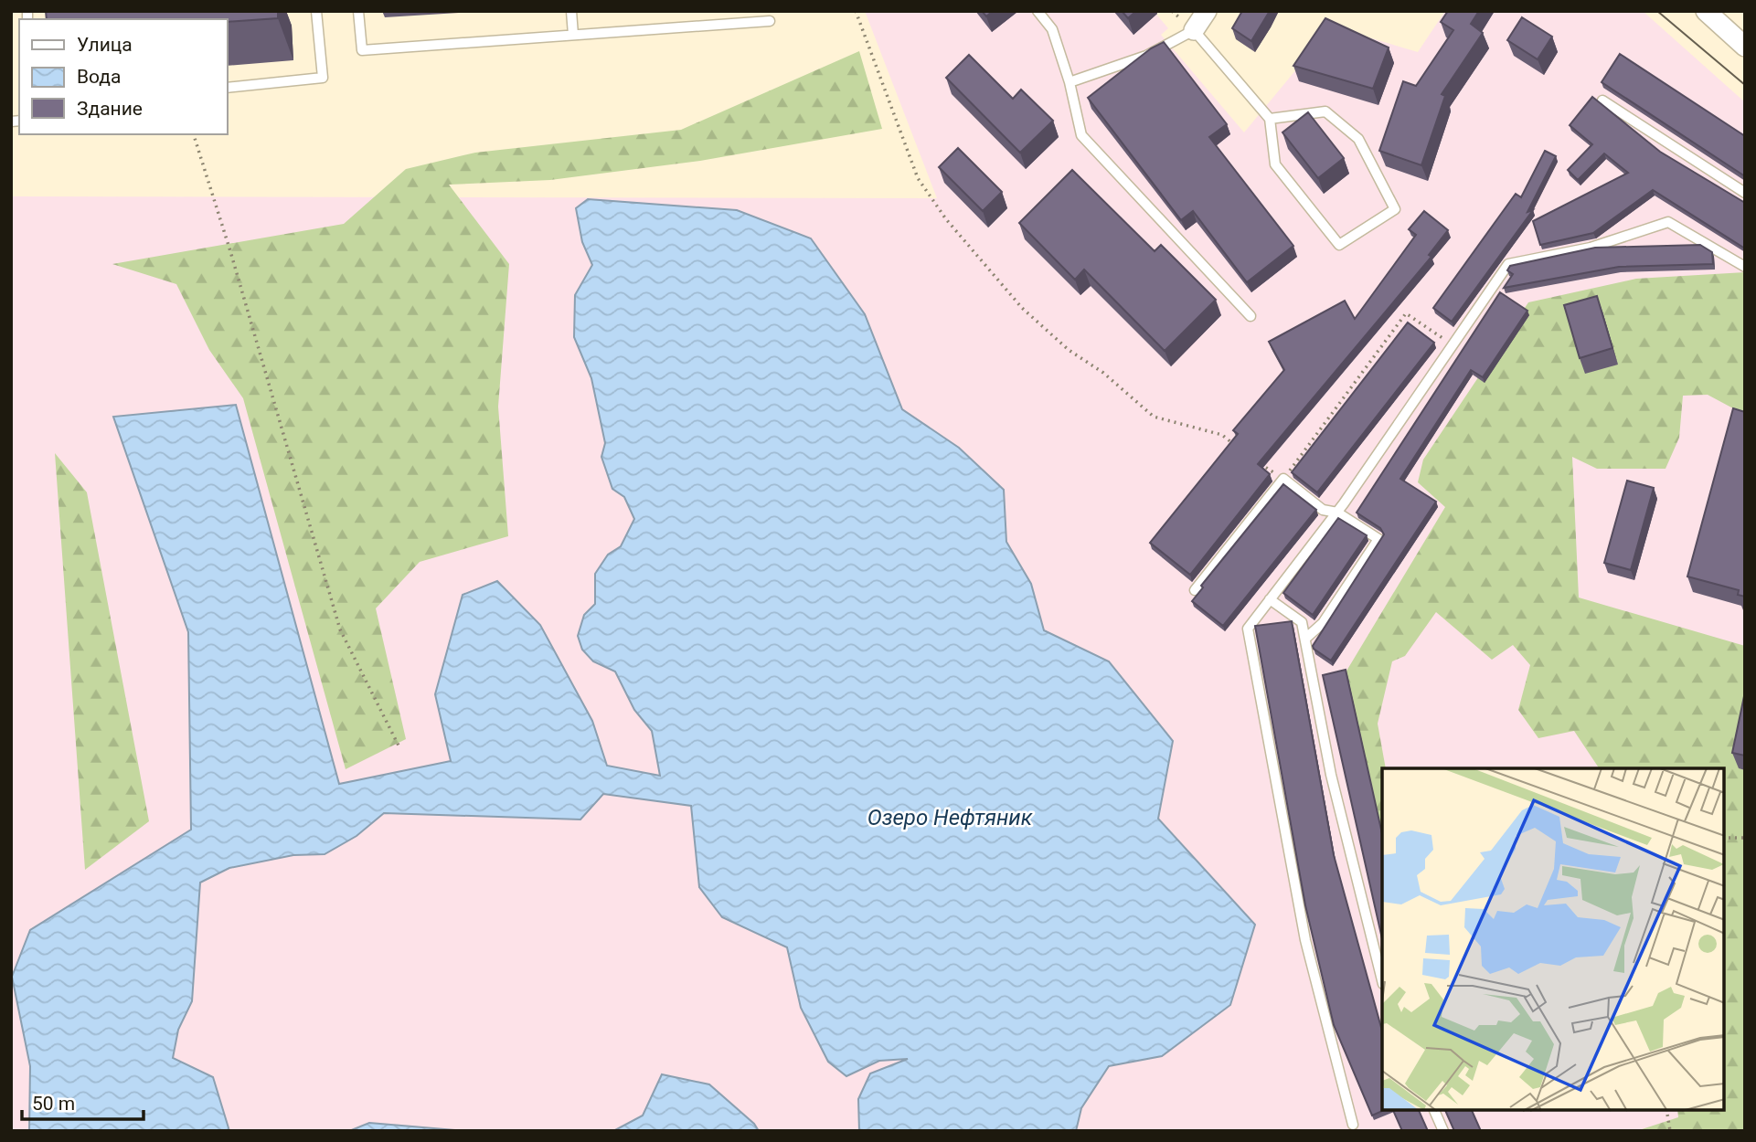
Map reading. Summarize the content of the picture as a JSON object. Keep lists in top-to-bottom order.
{
  "water": ["Озеро Нефтяник"],
  "legend": ["Улица", "Вода", "Здание"],
  "scale_bar": "50 m"
}
